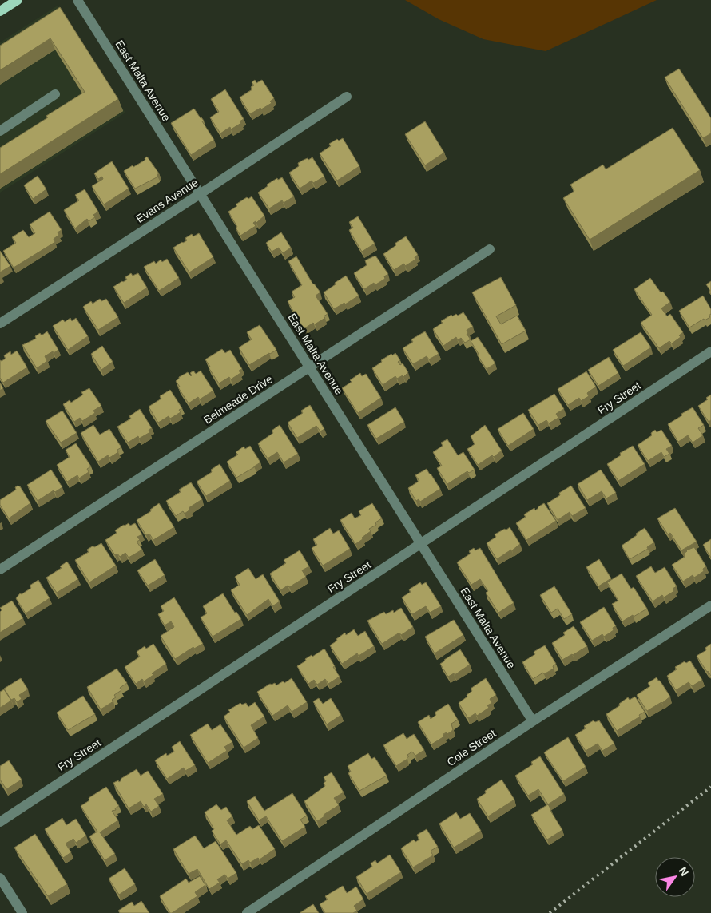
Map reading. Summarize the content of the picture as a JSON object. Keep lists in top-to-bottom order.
{
  "streets": {
    "street": [
      "East Malta Avenue",
      "Evans Avenue",
      "Fry Street",
      "Belmeade Drive",
      "Cole Street"
    ]
  },
  "crossings": [
    ["East Malta Avenue", "Evans Avenue"],
    ["East Malta Avenue", "Fry Street"],
    ["East Malta Avenue", "Belmeade Drive"],
    ["East Malta Avenue", "Cole Street"]
  ],
  "north": "top right"
}
